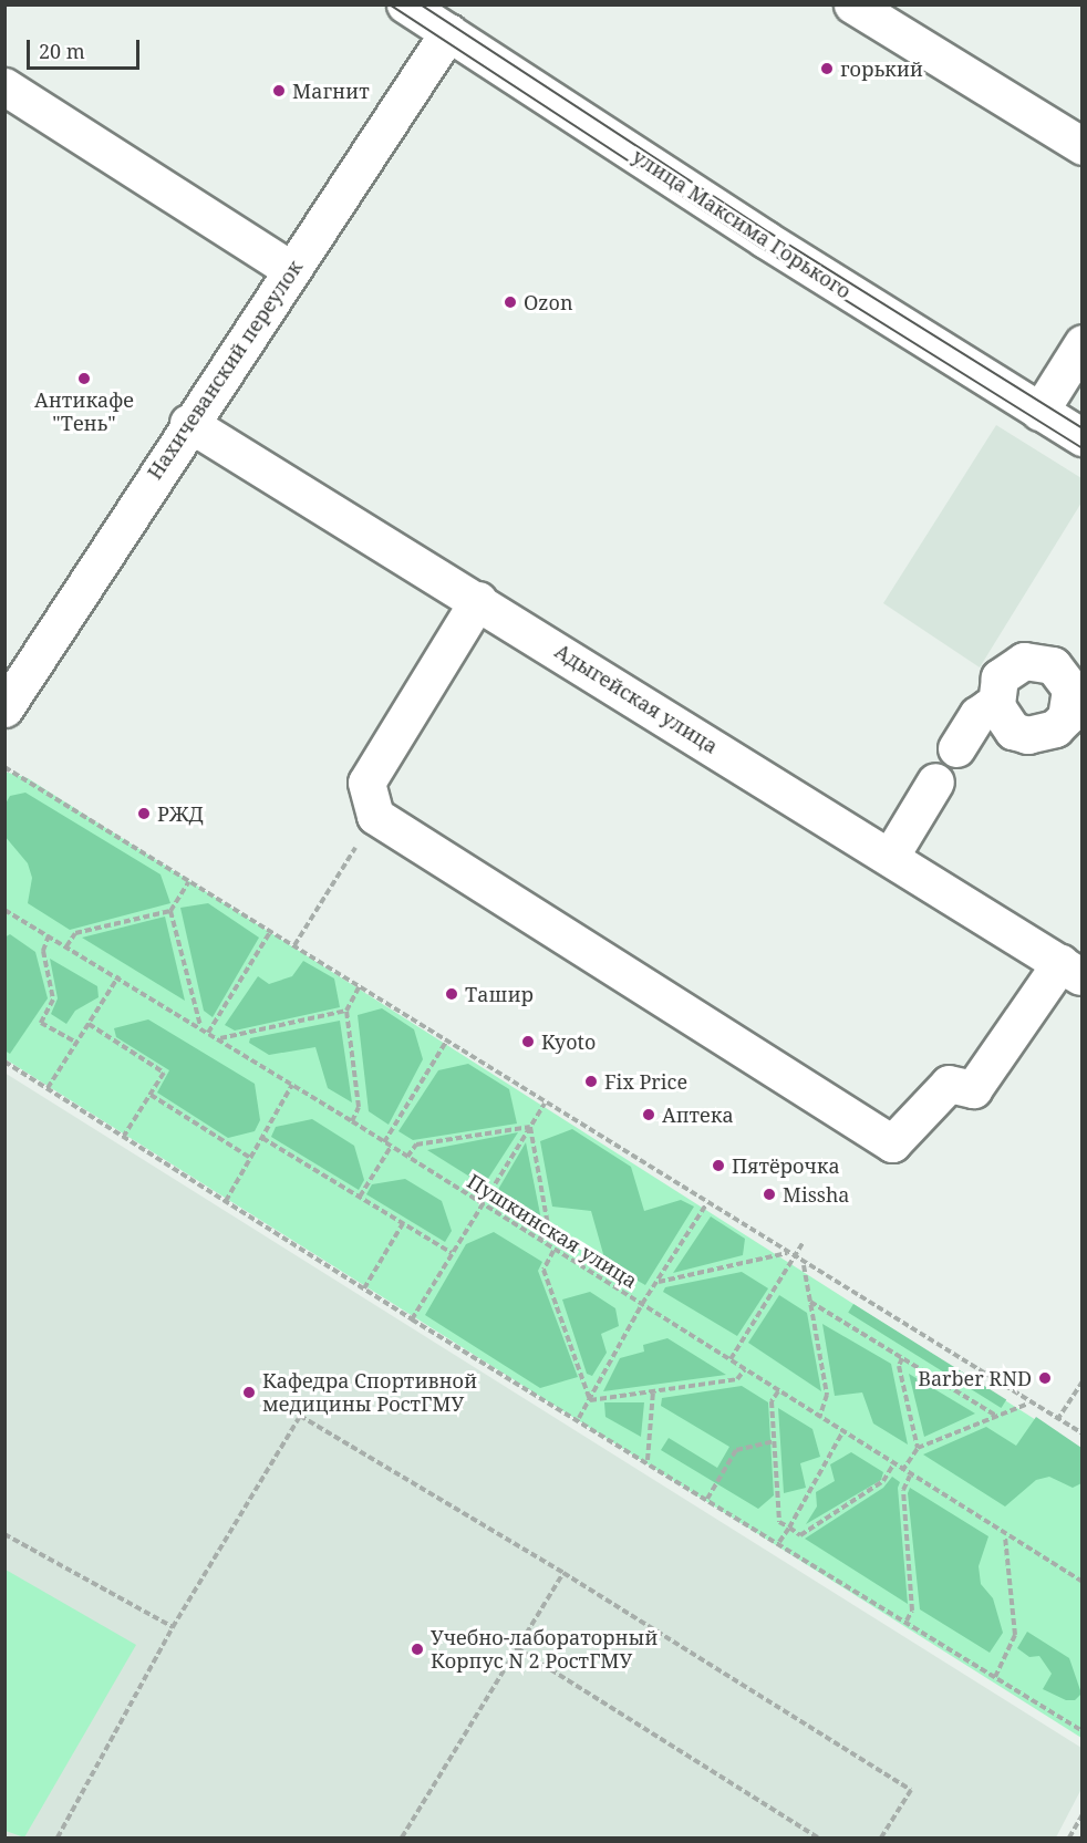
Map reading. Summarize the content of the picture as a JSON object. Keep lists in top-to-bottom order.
{
  "streets": {
    "street": ["улица Максима Горького", "Нахичеванский переулок", "Адыгейская улица"],
    "path": ["Пушкинская улица"]
  },
  "crossings": [
    ["улица Максима Горького", "Нахичеванский переулок"],
    ["Нахичеванский переулок", "Адыгейская улица"]
  ],
  "places": [
    "горький",
    "Магнит",
    "Ozon",
    "Антикафе \"Тень\"",
    "РЖД",
    "Ташир",
    "Kyoto",
    "Fix Price",
    "Аптека",
    "Пятёрочка",
    "Missha",
    "Barber RND",
    "Кафедра Спортивной медицины РостГМУ",
    "Учебно-лабораторный Корпус N 2 РостГМУ"
  ],
  "scale_bar": "20 m"
}
